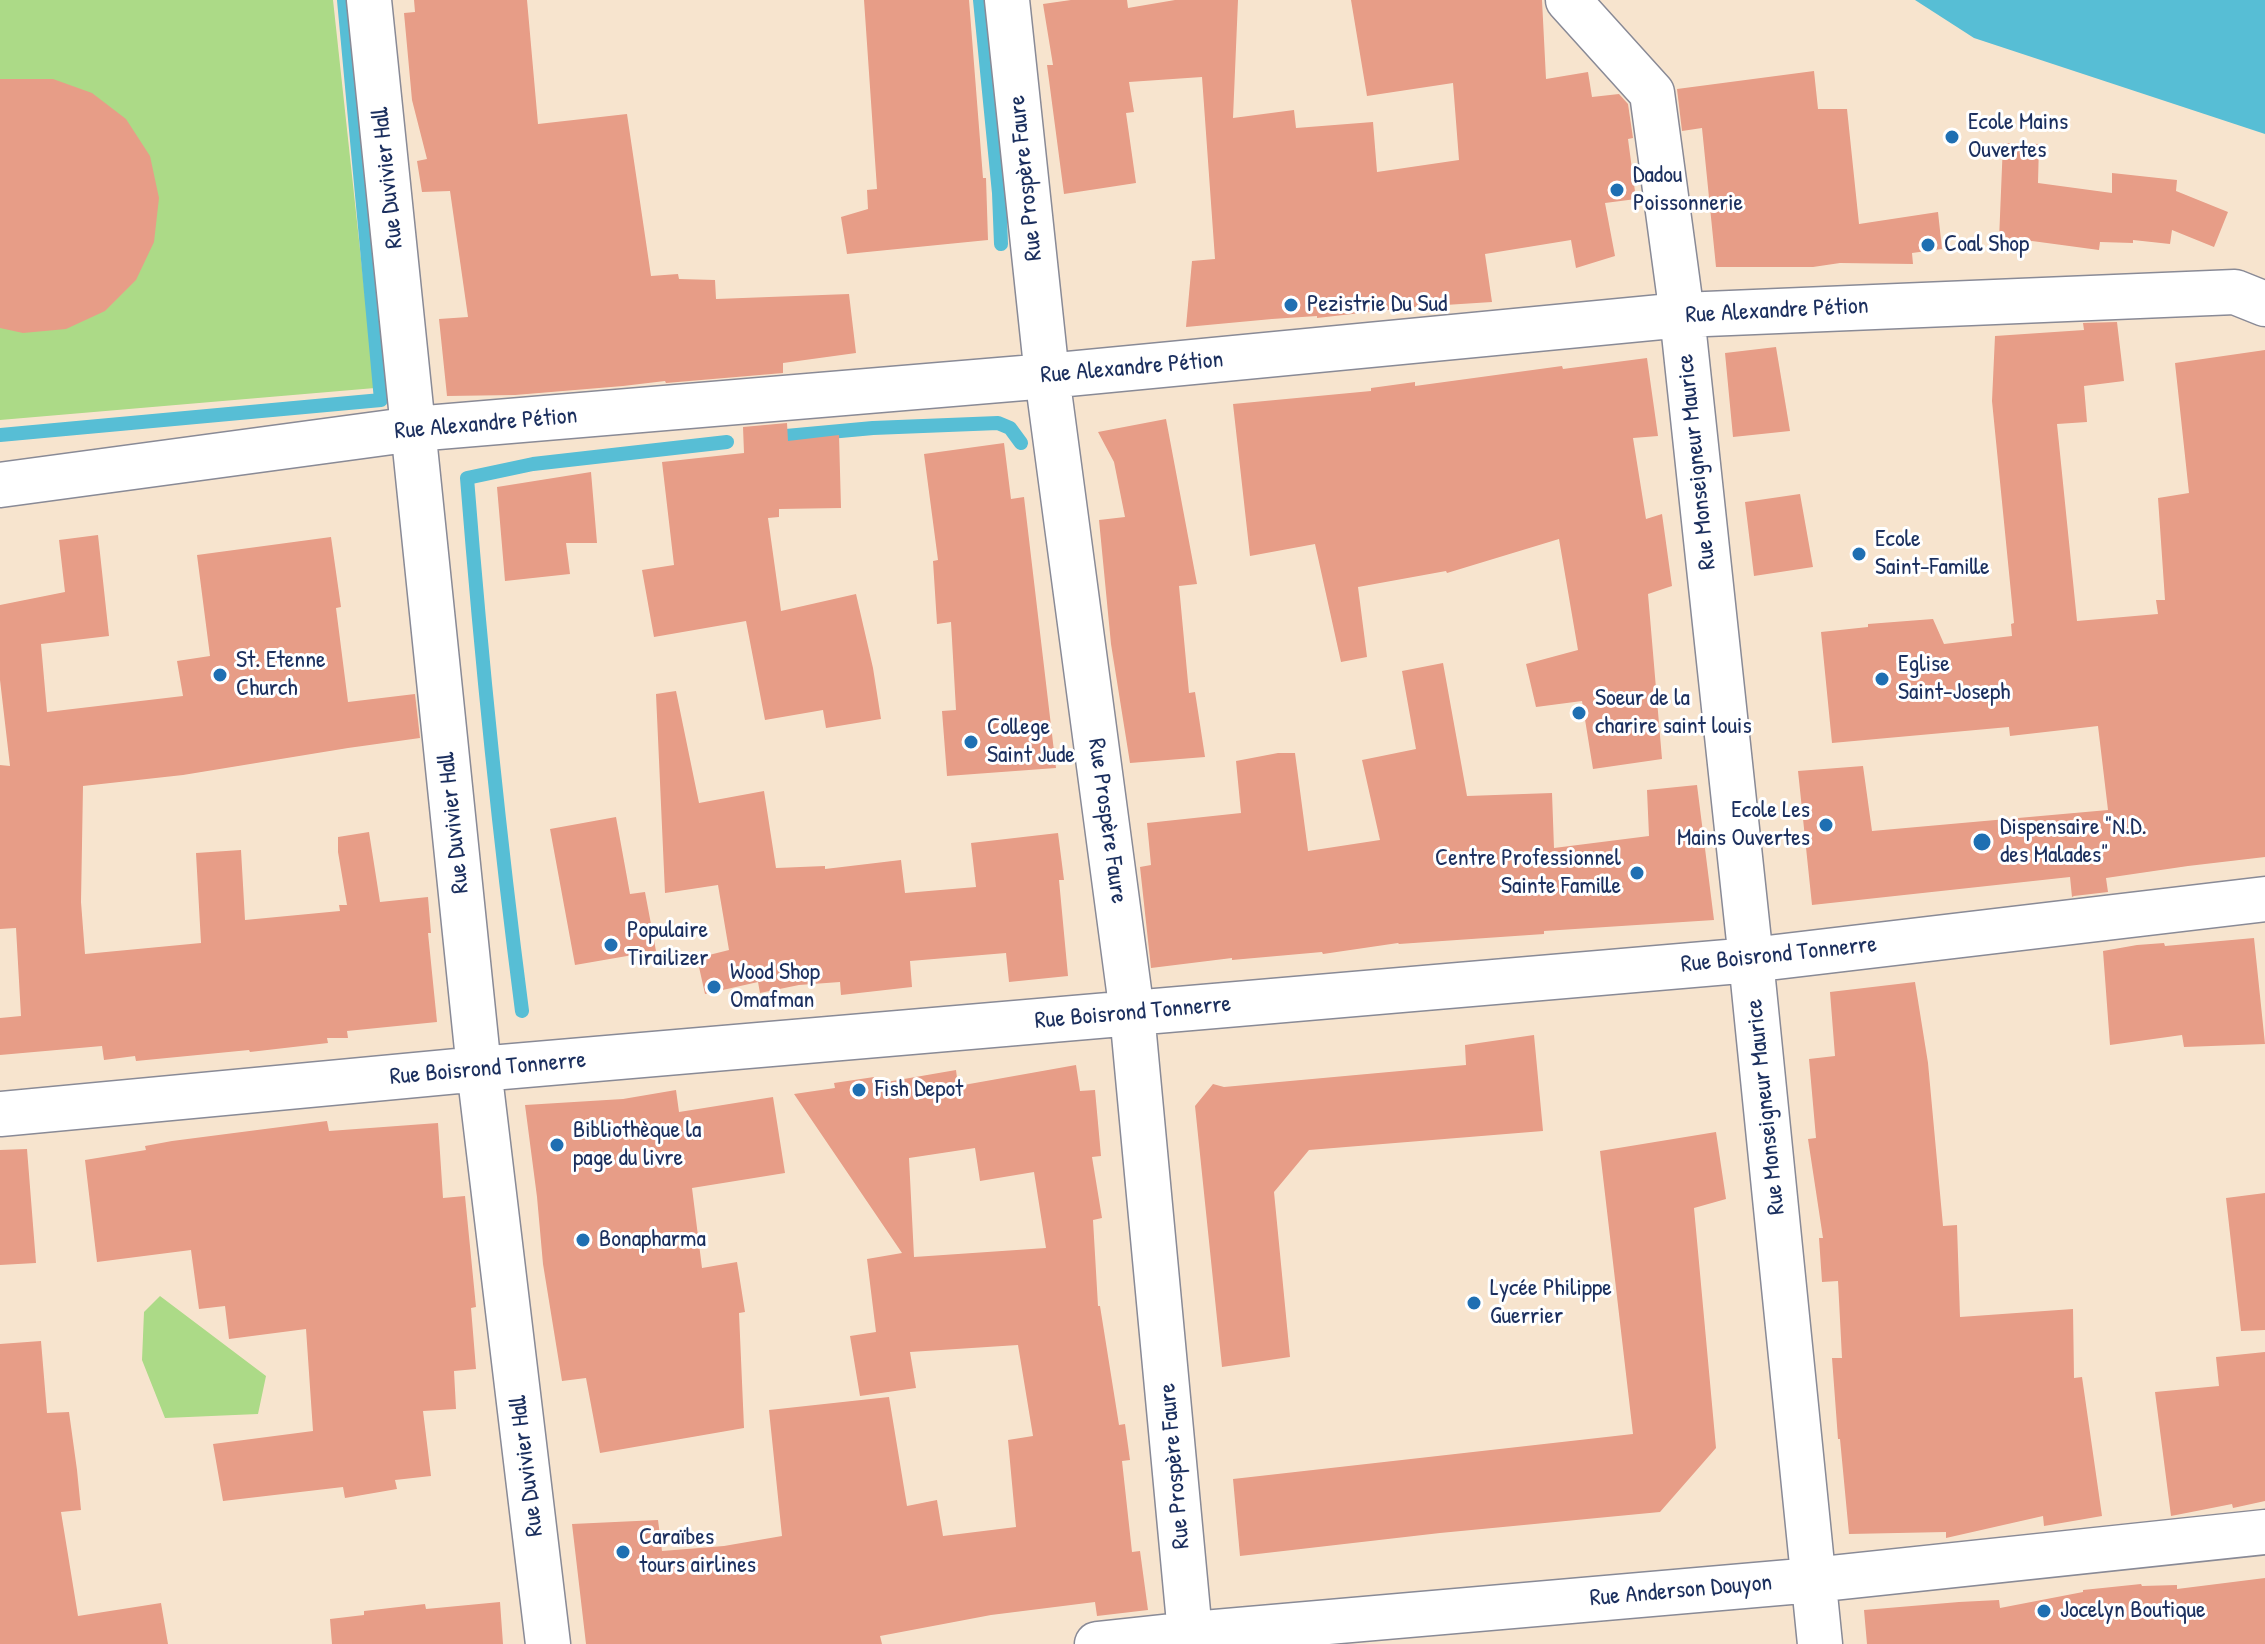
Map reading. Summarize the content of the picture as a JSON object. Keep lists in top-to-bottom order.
{
  "streets": {
    "street": [
      "Rue Duvivier Hall",
      "Rue Prospère Faure",
      "Rue Alexandre Pétion",
      "Rue Monseigneur Maurice",
      "Rue Boisrond Tonnerre",
      "Rue Anderson Douyon"
    ]
  },
  "crossings": [
    ["Rue Duvivier Hall", "Rue Alexandre Pétion"],
    ["Rue Duvivier Hall", "Rue Boisrond Tonnerre"],
    ["Rue Prospère Faure", "Rue Alexandre Pétion"],
    ["Rue Prospère Faure", "Rue Boisrond Tonnerre"],
    ["Rue Prospère Faure", "Rue Anderson Douyon"],
    ["Rue Alexandre Pétion", "Rue Monseigneur Maurice"],
    ["Rue Monseigneur Maurice", "Rue Boisrond Tonnerre"],
    ["Rue Monseigneur Maurice", "Rue Anderson Douyon"]
  ],
  "places": [
    "Ecole Mains Ouvertes",
    "Dadou Poissonnerie",
    "Coal Shop",
    "Pezistrie Du Sud",
    "Ecole Saint-Famille",
    "St. Etenne Church",
    "Eglise Saint-Joseph",
    "Soeur de la charire saint louis",
    "College Saint Jude",
    "Ecole Les Mains Ouvertes",
    "Dispensaire \"N.D. des Malades\"",
    "Centre Professionnel Sainte Famille",
    "Populaire Tirailizer",
    "Wood Shop Omafman",
    "Fish Depot",
    "Bibliothèque la page du livre",
    "Bonapharma",
    "Lycée Philippe Guerrier",
    "Caraïbes tours airlines",
    "Jocelyn Boutique"
  ]
}
